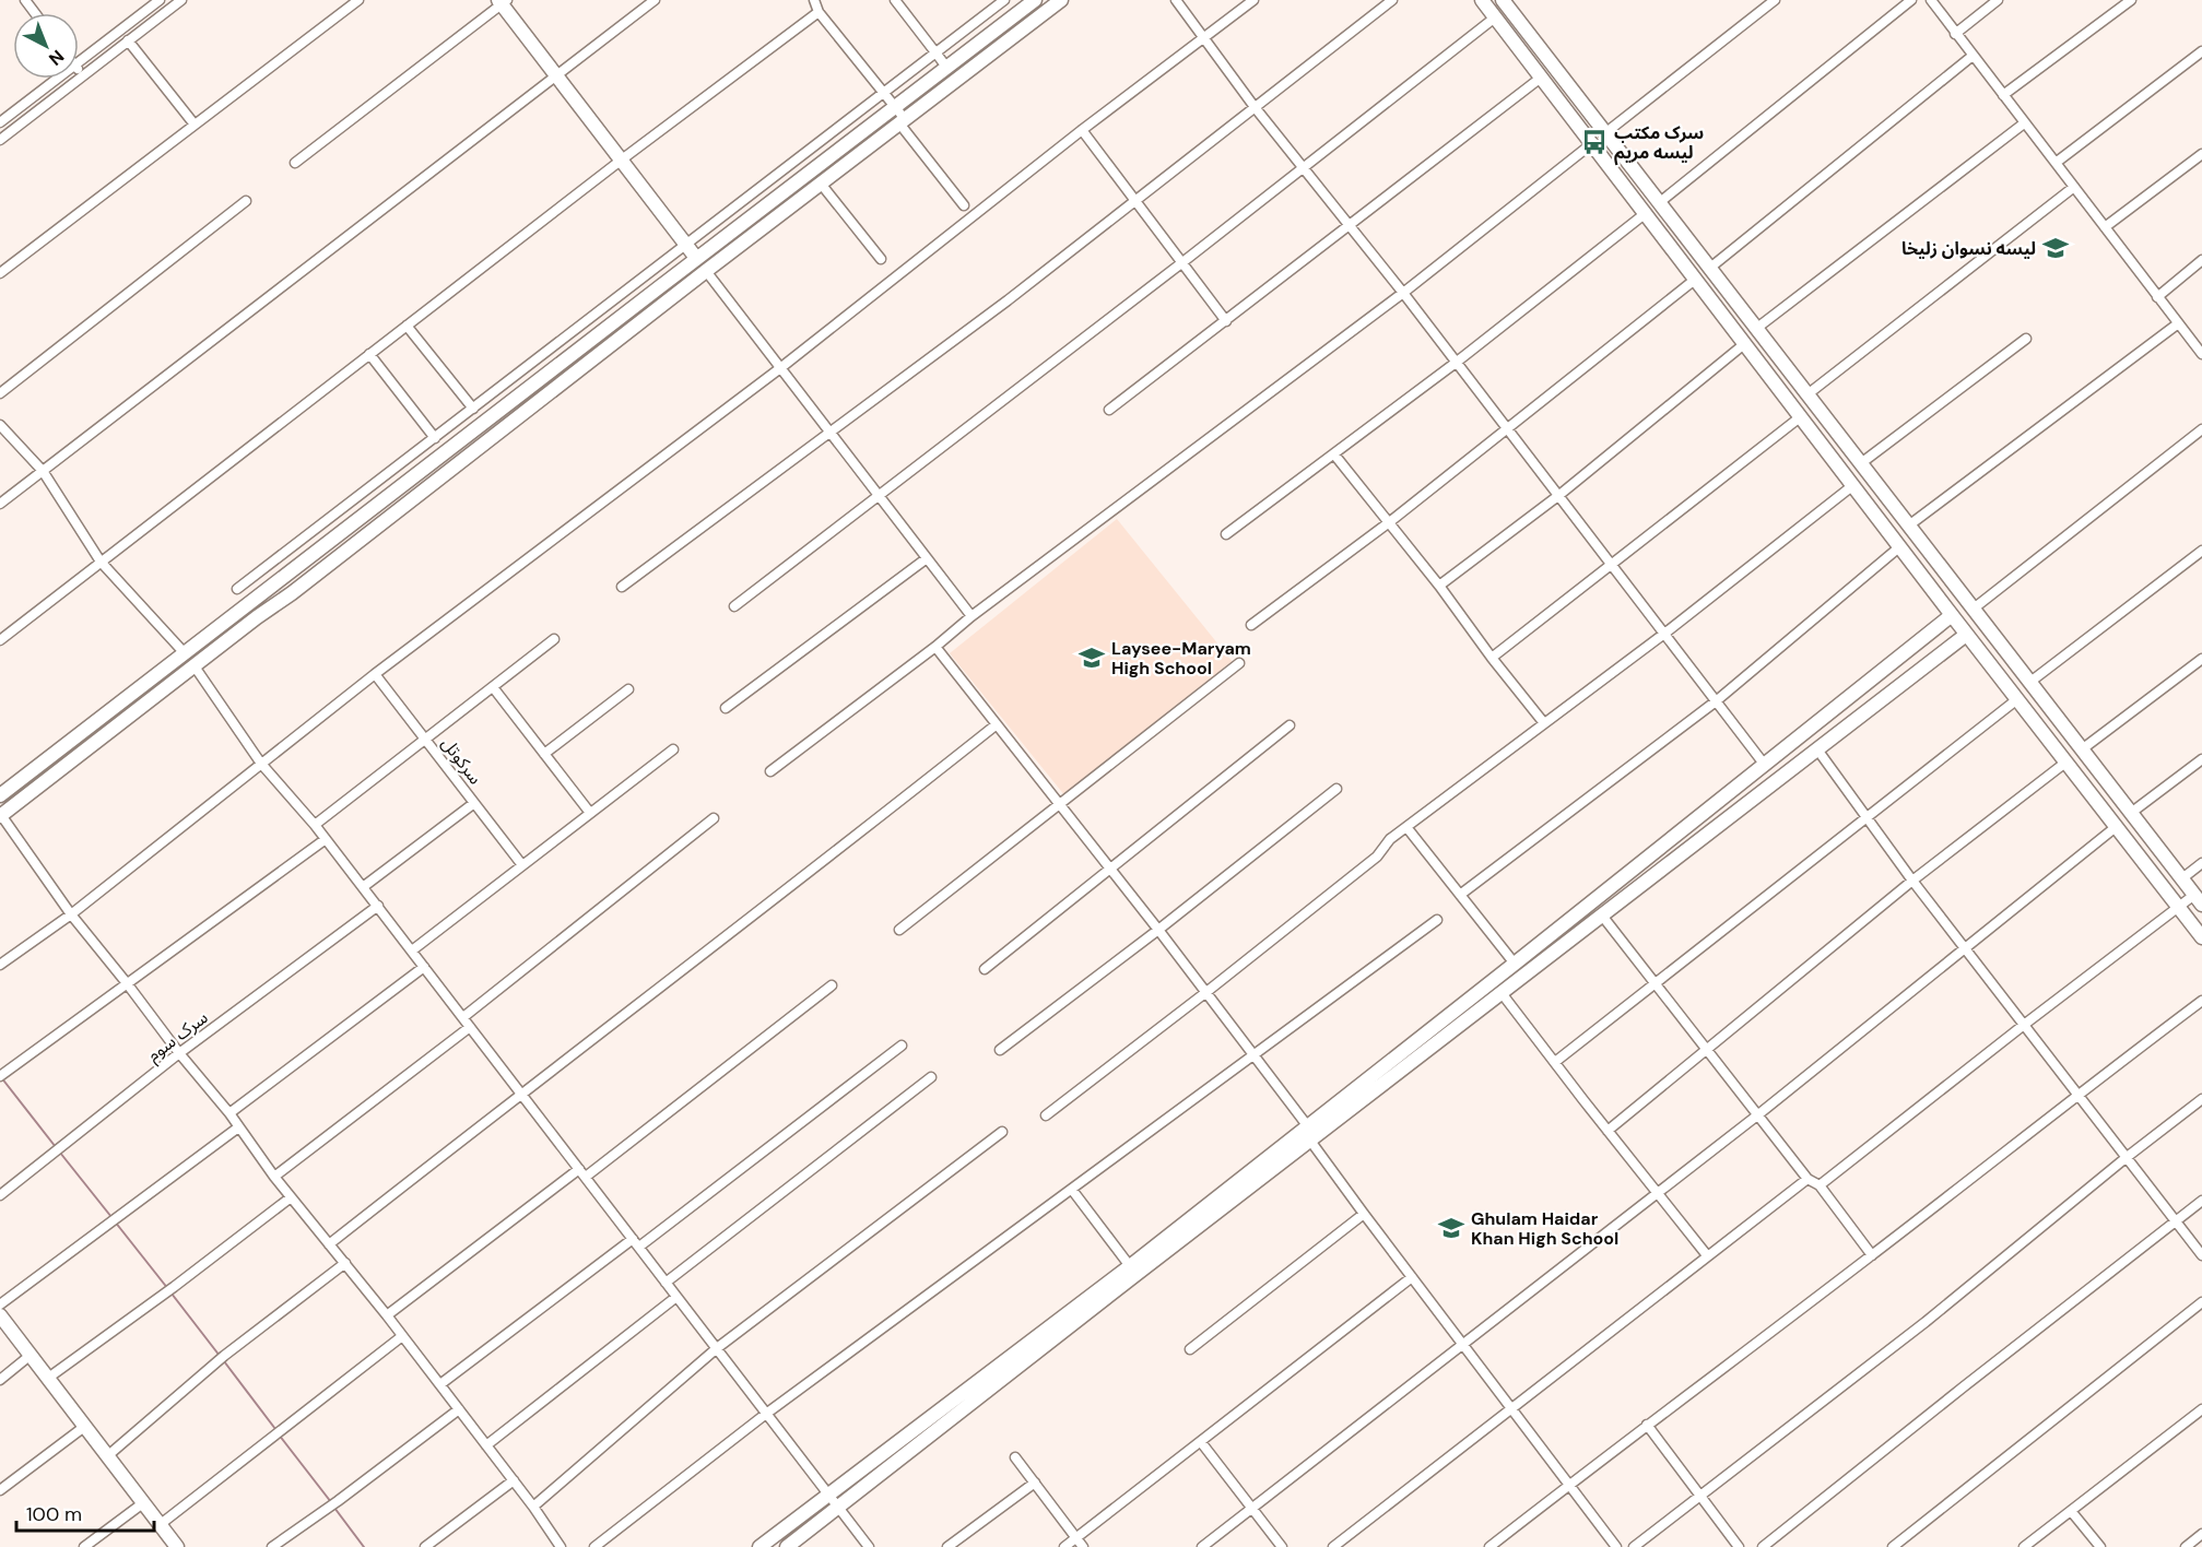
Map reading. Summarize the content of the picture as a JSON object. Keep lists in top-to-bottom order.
{
  "streets": {
    "street": ["سرکوتل", "سرک سوم"]
  },
  "places": {
    "bus stop": ["سرک مکتب لیسه مریم"],
    "school or university": ["لیسه نسوان زلیخا", "Laysee-Maryam High School", "Ghulam Haidar Khan High School"]
  },
  "scale_bar": "100 m",
  "north": "bottom right"
}
